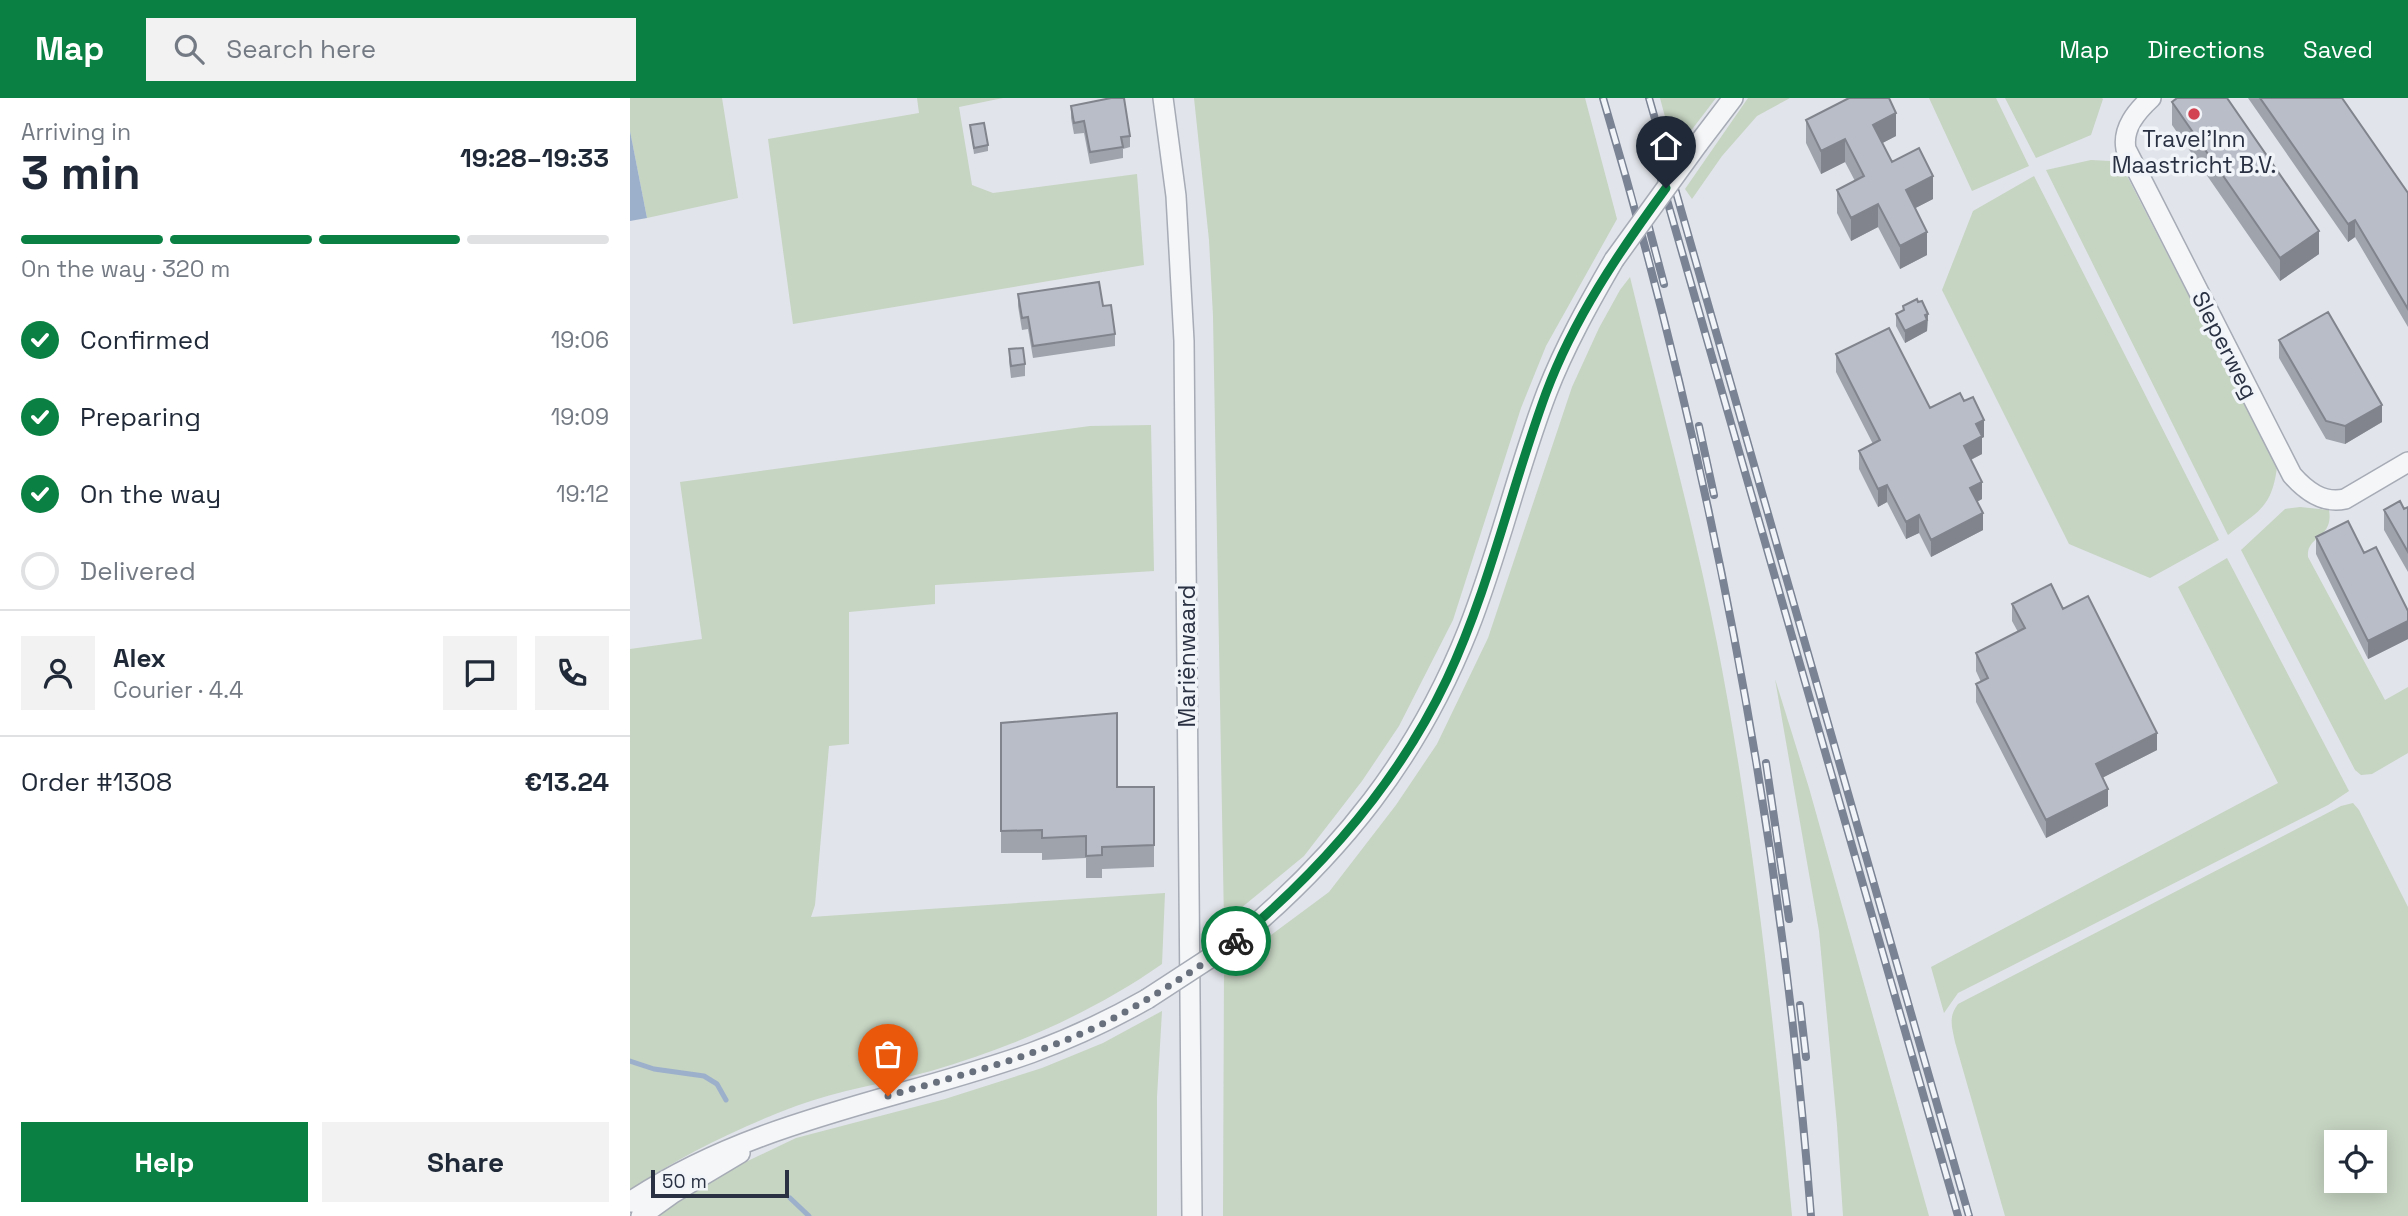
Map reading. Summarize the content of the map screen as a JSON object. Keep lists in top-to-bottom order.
{
  "streets": {
    "street": ["Sleperweg", "Mariënwaard"]
  },
  "places": ["Travel'Inn Maastricht B.V."],
  "scale_bar": "50 m",
  "page": {
    "header": "Map",
    "search": "Search here",
    "nav": ["Map", "Directions", "Saved"],
    "heading": ["3 min", "Arriving in", "19:28–19:33"],
    "panel": [
      "Alex",
      "Courier · 4.4",
      "Order #1308",
      "€13.24"
    ],
    "bar": "On the way · 320 m",
    "list": [
      ["Confirmed", "19:06"],
      ["Preparing", "19:09"],
      ["On the way", "19:12"],
      "Delivered"
    ],
    "buttons": ["Help", "Share"],
    "scale": "50 m"
  }
}
